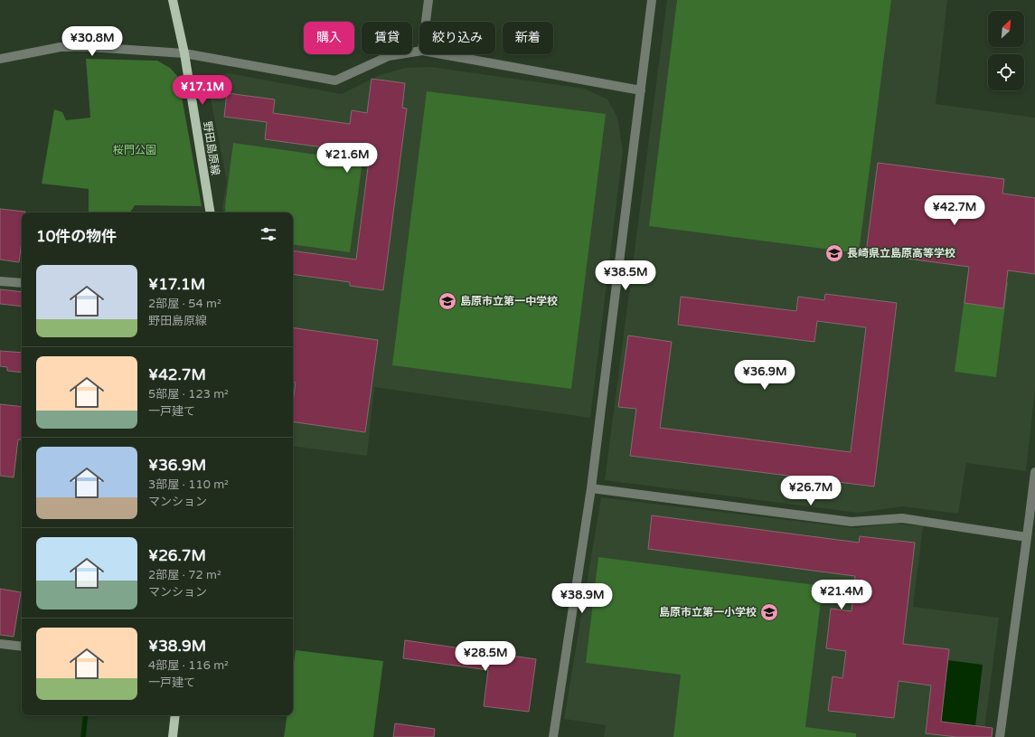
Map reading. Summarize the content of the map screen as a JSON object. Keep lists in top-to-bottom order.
{
  "streets": {
    "main road": ["野田島原線"]
  },
  "parks": ["桜門公園"],
  "places": {
    "school or university": ["長崎県立島原高等学校", "島原市立第一中学校", "島原市立第一小学校"]
  },
  "north": "top right",
  "page": {
    "chip": [
      "購入",
      "賃貸",
      "絞り込み",
      "新着"
    ],
    "price": [
      "¥30.8M",
      "¥17.1M",
      "¥21.6M",
      "¥42.7M",
      "¥38.5M",
      "¥36.9M",
      "¥26.7M",
      "¥21.4M",
      "¥38.9M",
      "¥28.5M"
    ],
    "heading": "10件の物件",
    "list": [
      {
        "name": "¥17.1M",
        "note": "2部屋 · 54 m² · 野田島原線"
      },
      {
        "name": "¥42.7M",
        "note": "5部屋 · 123 m² · 一戸建て"
      },
      {
        "name": "¥36.9M",
        "note": "3部屋 · 110 m² · マンション"
      },
      {
        "name": "¥26.7M",
        "note": "2部屋 · 72 m² · マンション"
      },
      {
        "name": "¥38.9M",
        "note": "4部屋 · 116 m² · 一戸建て"
      }
    ]
  }
}
